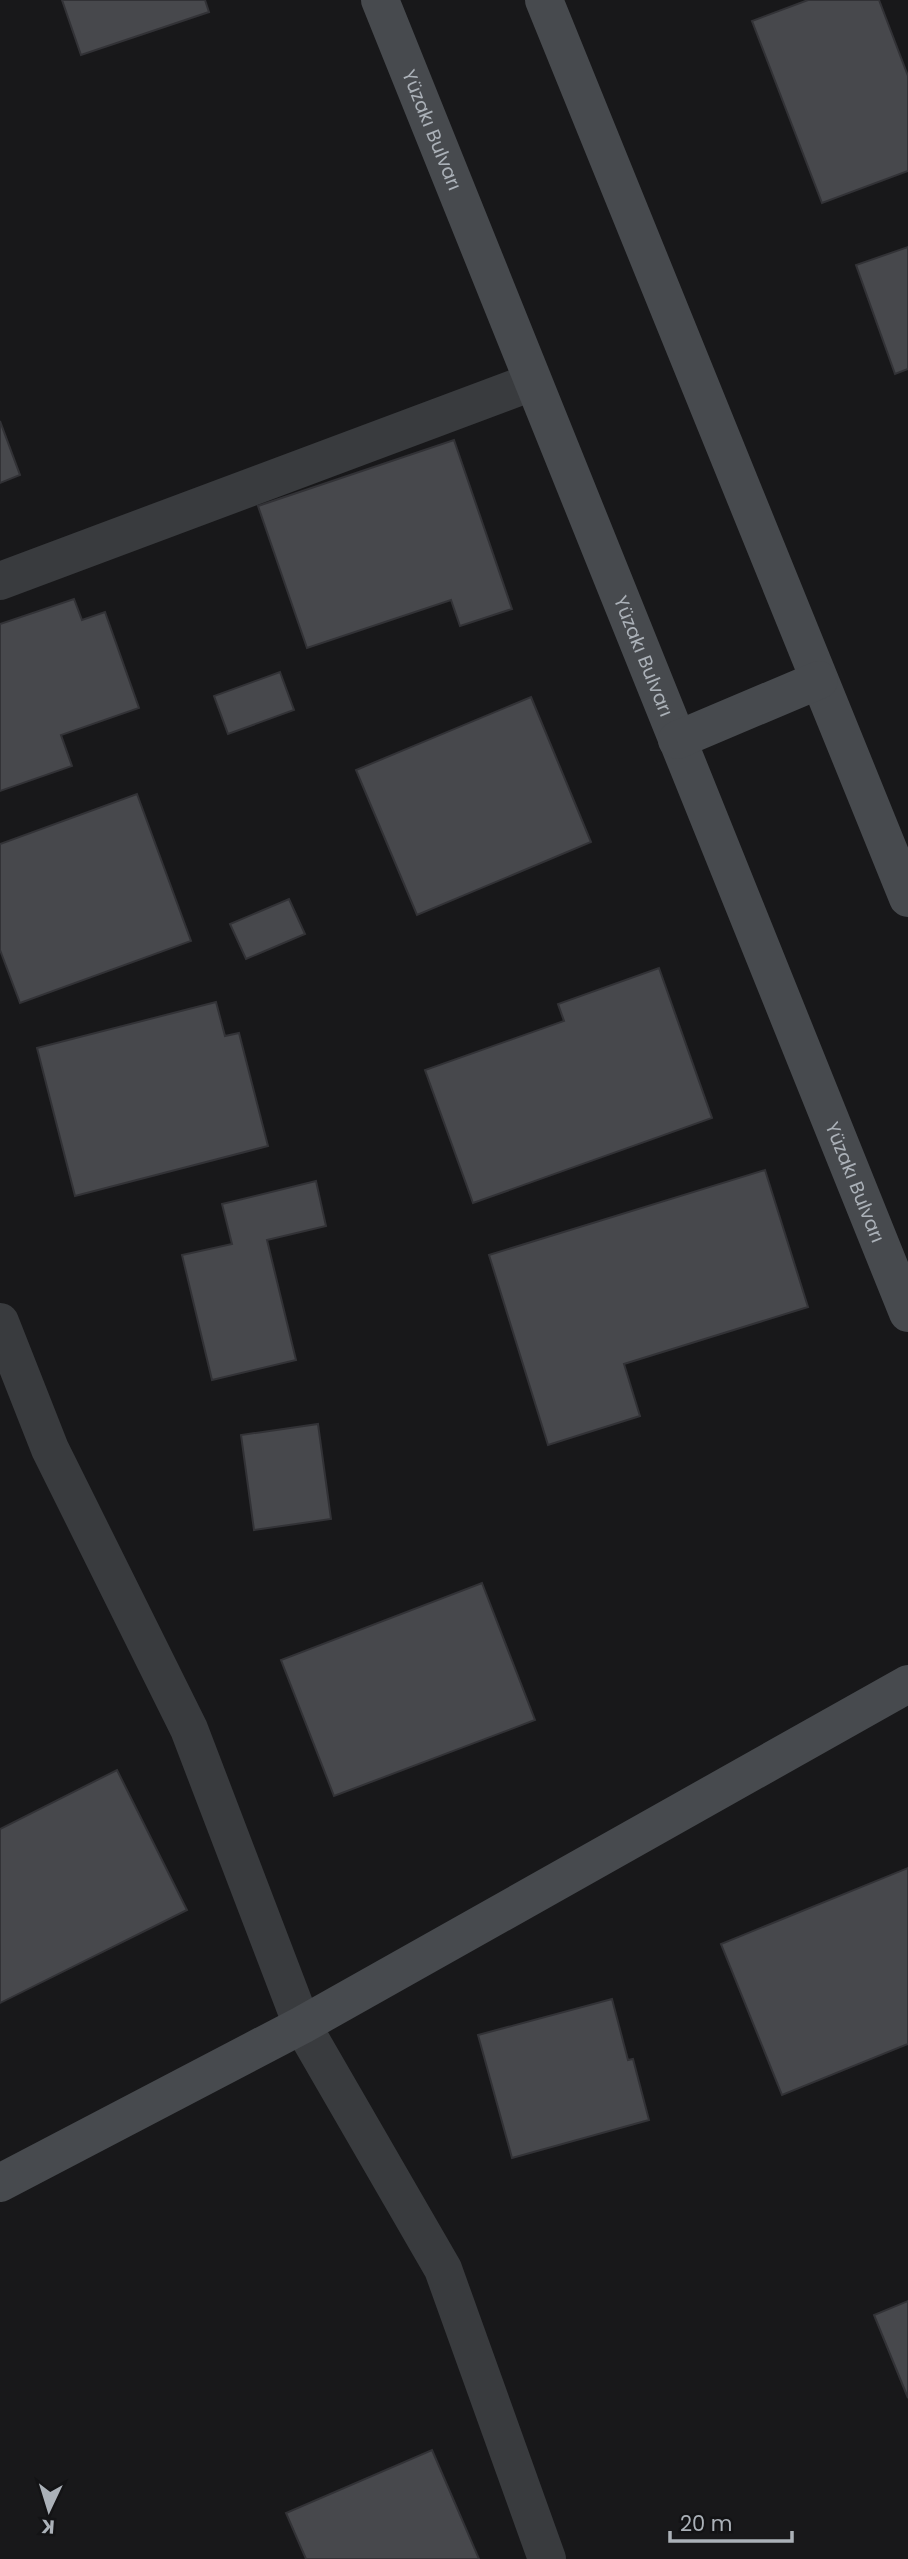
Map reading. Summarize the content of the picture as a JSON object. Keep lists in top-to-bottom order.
{
  "streets": {
    "main road": ["Yüzakı Bulvarı"]
  },
  "scale_bar": "20 m",
  "north": "bottom"
}
